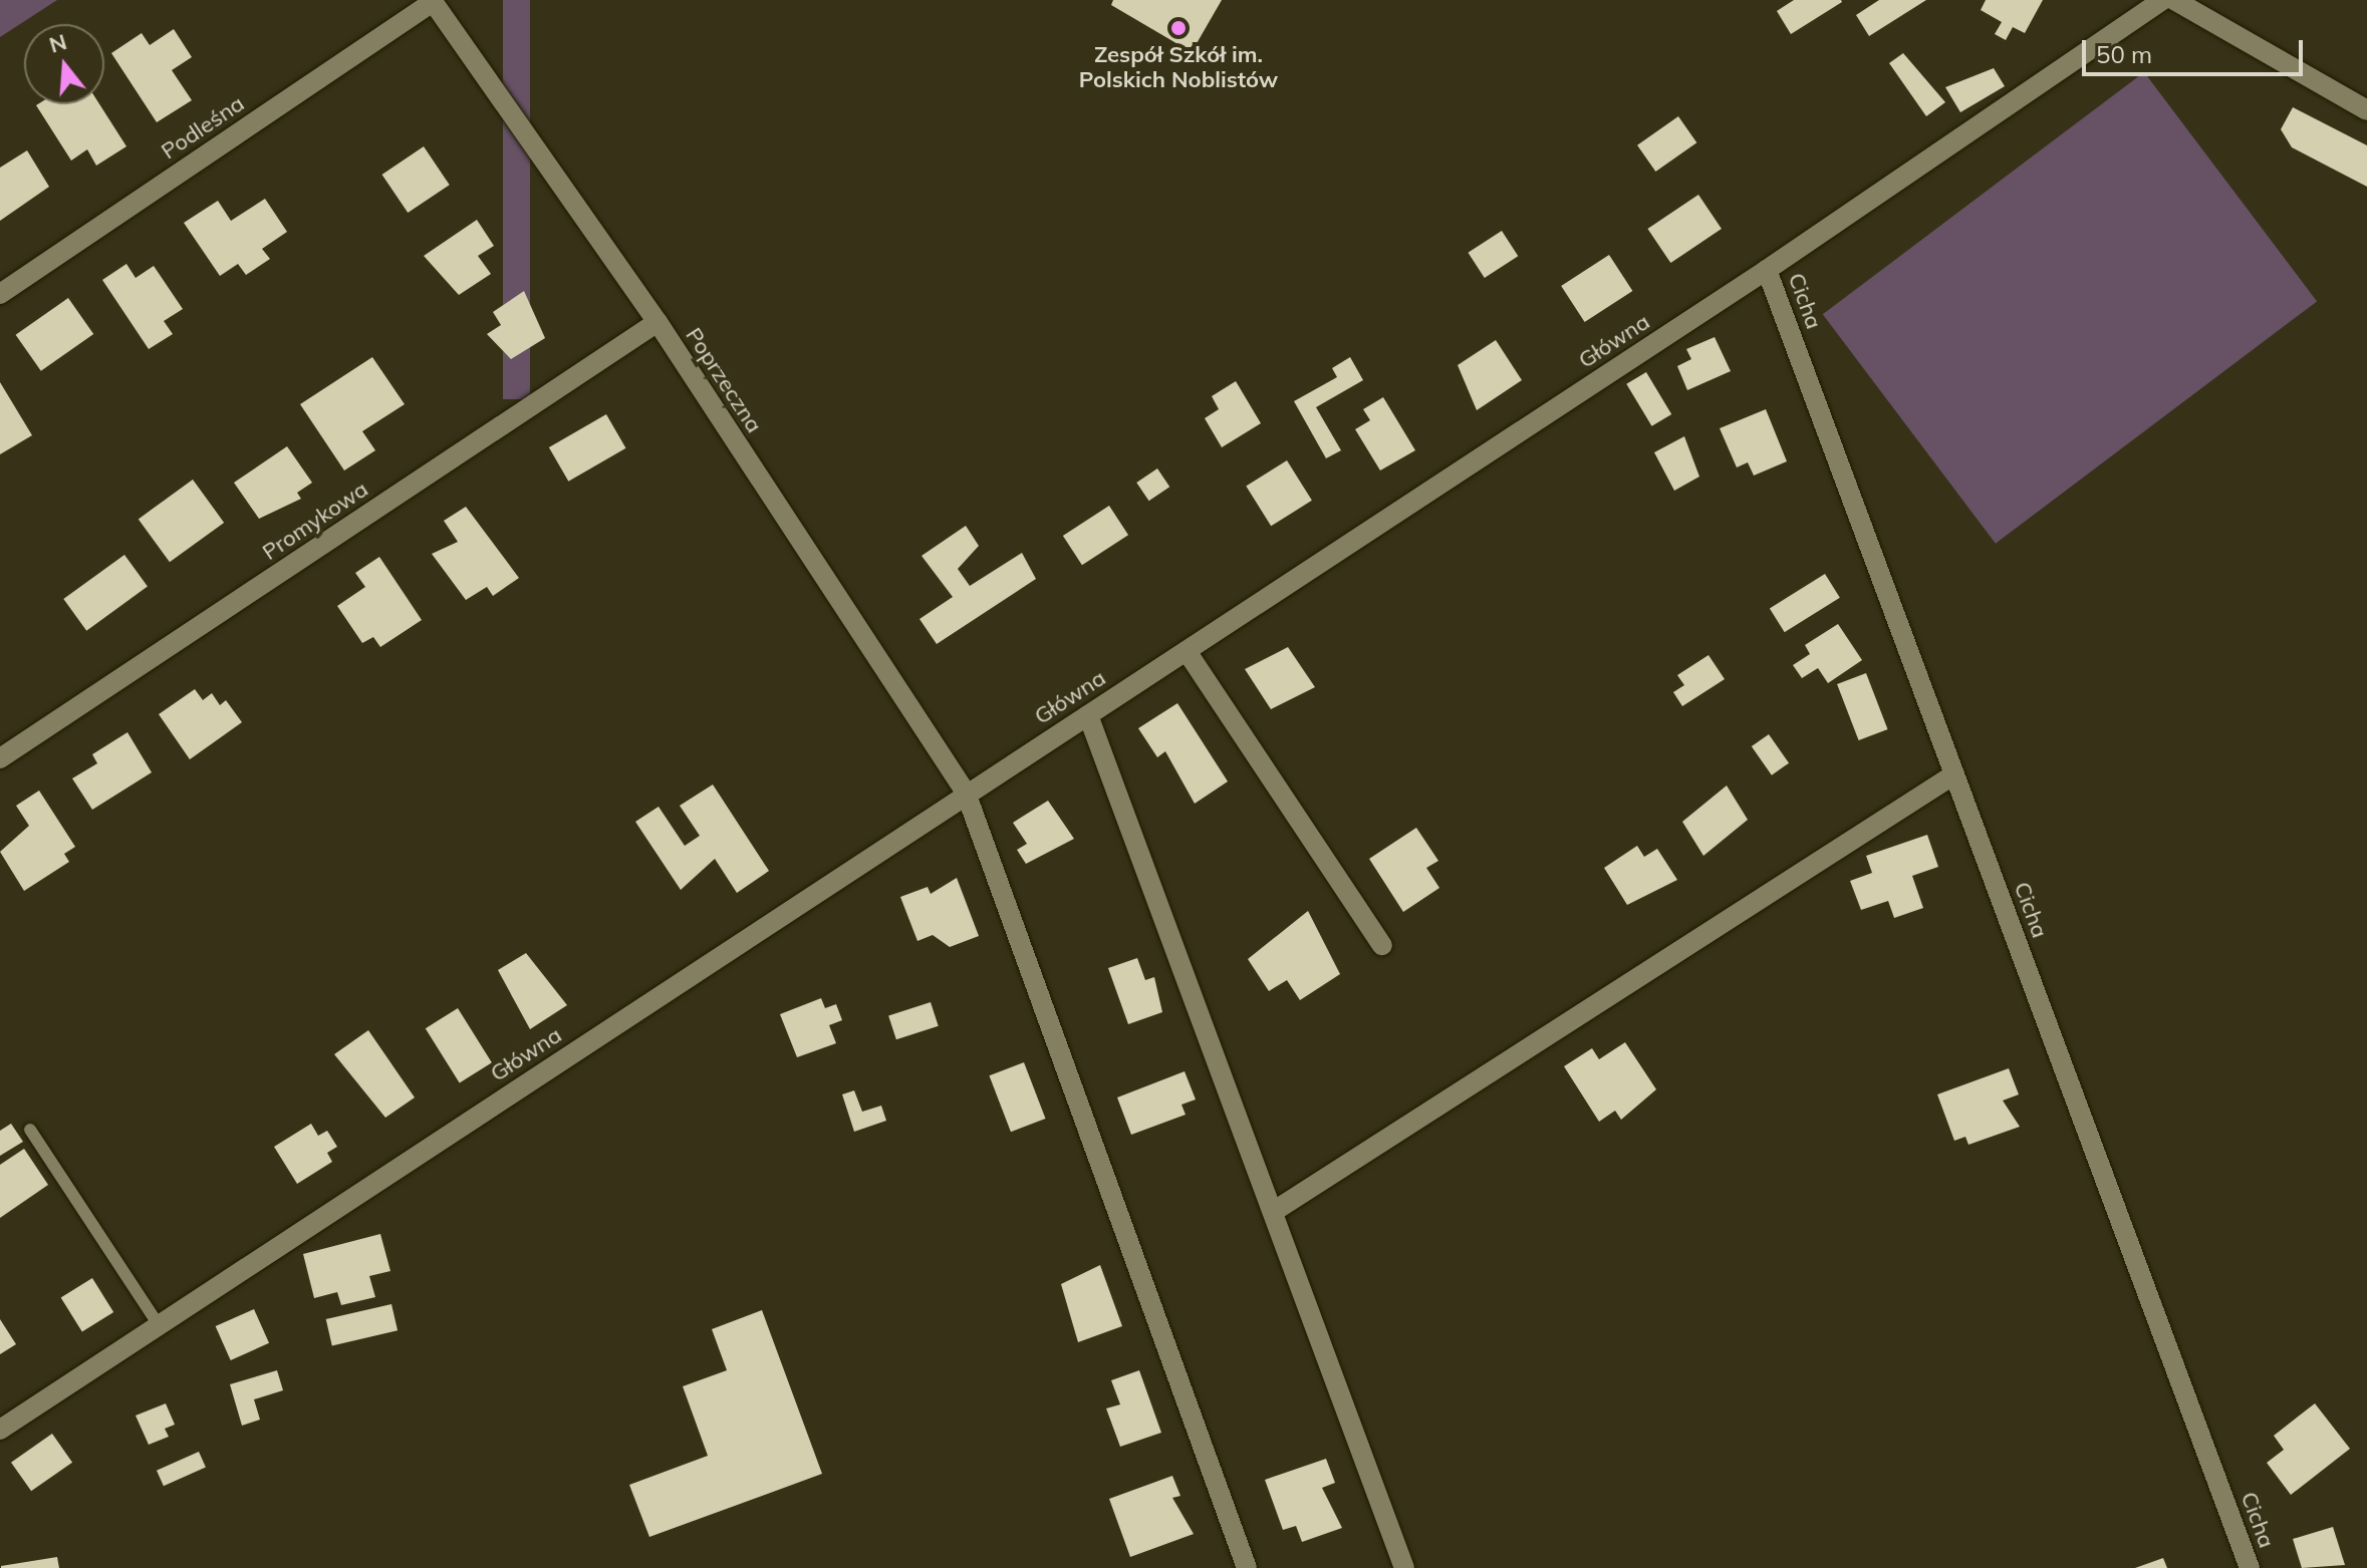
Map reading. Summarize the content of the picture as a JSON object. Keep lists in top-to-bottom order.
{
  "streets": {
    "street": [
      "Podleśna",
      "Cicha",
      "Główna",
      "Poprzeczna",
      "Promykowa"
    ]
  },
  "crossings": [
    ["Podleśna", "Poprzeczna"],
    ["Cicha", "Główna"],
    ["Główna", "Poprzeczna"],
    ["Poprzeczna", "Promykowa"]
  ],
  "places": ["Zespół Szkół im. Polskich Noblistów"],
  "scale_bar": "50 m",
  "north": "top"
}
